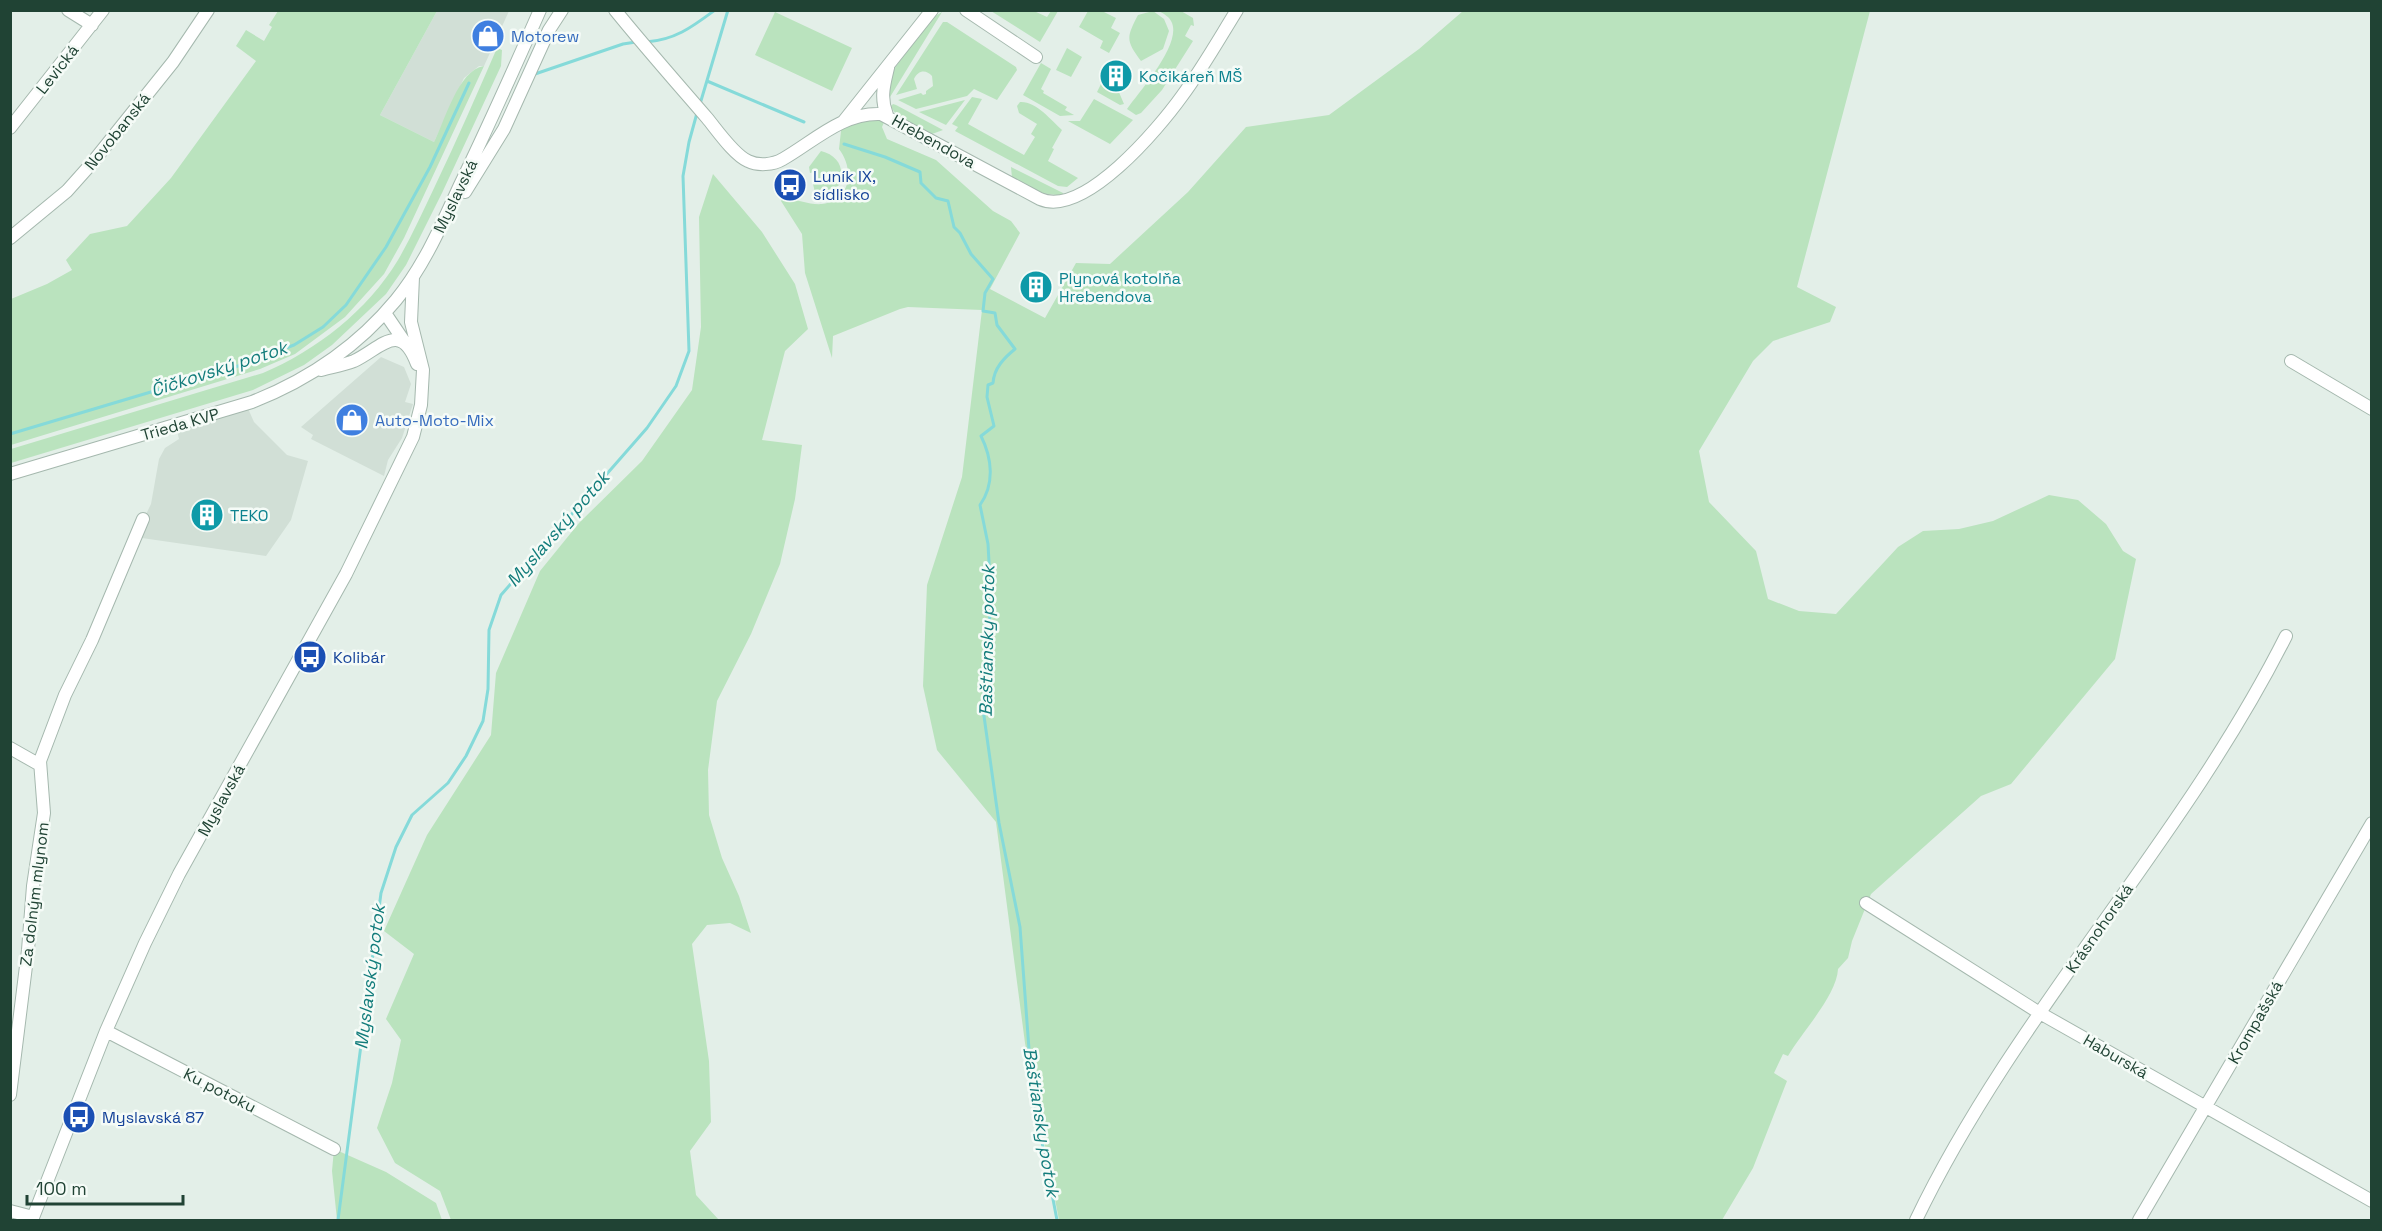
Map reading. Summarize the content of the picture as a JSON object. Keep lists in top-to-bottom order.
{
  "streets": {
    "street": [
      "Levická",
      "Novobanská",
      "Hrebendova",
      "Myslavská",
      "Trieda KVP",
      "Za dolným mlynom",
      "Krásnohorská",
      "Krompašská",
      "Haburská",
      "Ku potoku"
    ]
  },
  "crossings": [
    ["Myslavská", "Trieda KVP"],
    ["Myslavská", "Ku potoku"],
    ["Krásnohorská", "Haburská"],
    ["Krompašská", "Haburská"]
  ],
  "water": ["Čičkovský potok", "Myslavský potok", "Baštiansky potok"],
  "places": {
    "shop": ["Motorew", "Auto-Moto-Mix"],
    "building": ["Kočikáreň MŠ", "Plynová kotolňa Hrebendova", "TEKO"],
    "bus stop": ["Luník IX, sídlisko", "Kolibár", "Myslavská 87"]
  },
  "scale_bar": "100 m"
}
